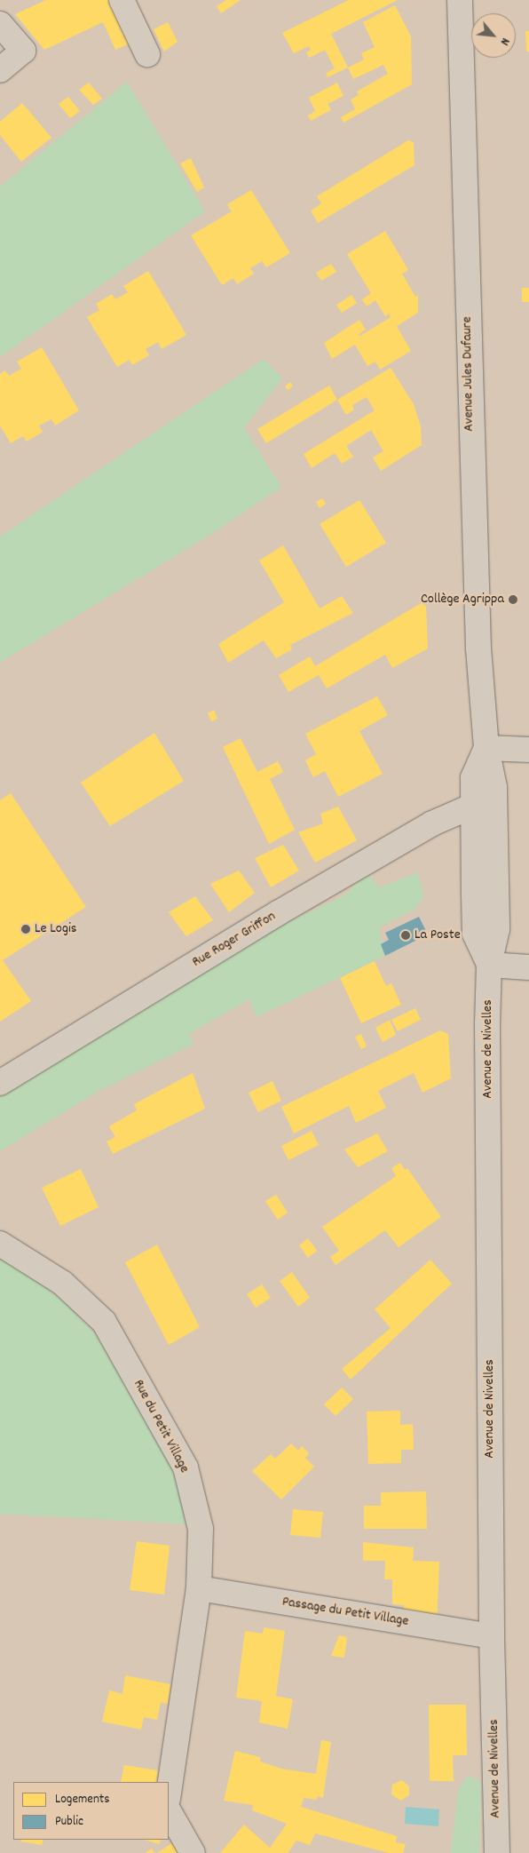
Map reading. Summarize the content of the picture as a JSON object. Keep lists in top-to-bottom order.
{
  "streets": {
    "main road": [
      "Avenue Jules Dufaure",
      "Rue Roger Griffon",
      "Avenue de Nivelles",
      "Rue du Petit Village",
      "Passage du Petit Village"
    ]
  },
  "crossings": [
    ["Avenue Jules Dufaure", "Avenue de Nivelles"],
    ["Rue Roger Griffon", "Avenue de Nivelles"],
    ["Avenue de Nivelles", "Passage du Petit Village"],
    ["Rue du Petit Village", "Passage du Petit Village"]
  ],
  "places": ["Collège Agrippa", "Le Logis", "La Poste"],
  "legend": ["Logements", "Public"],
  "north": "bottom right"
}
